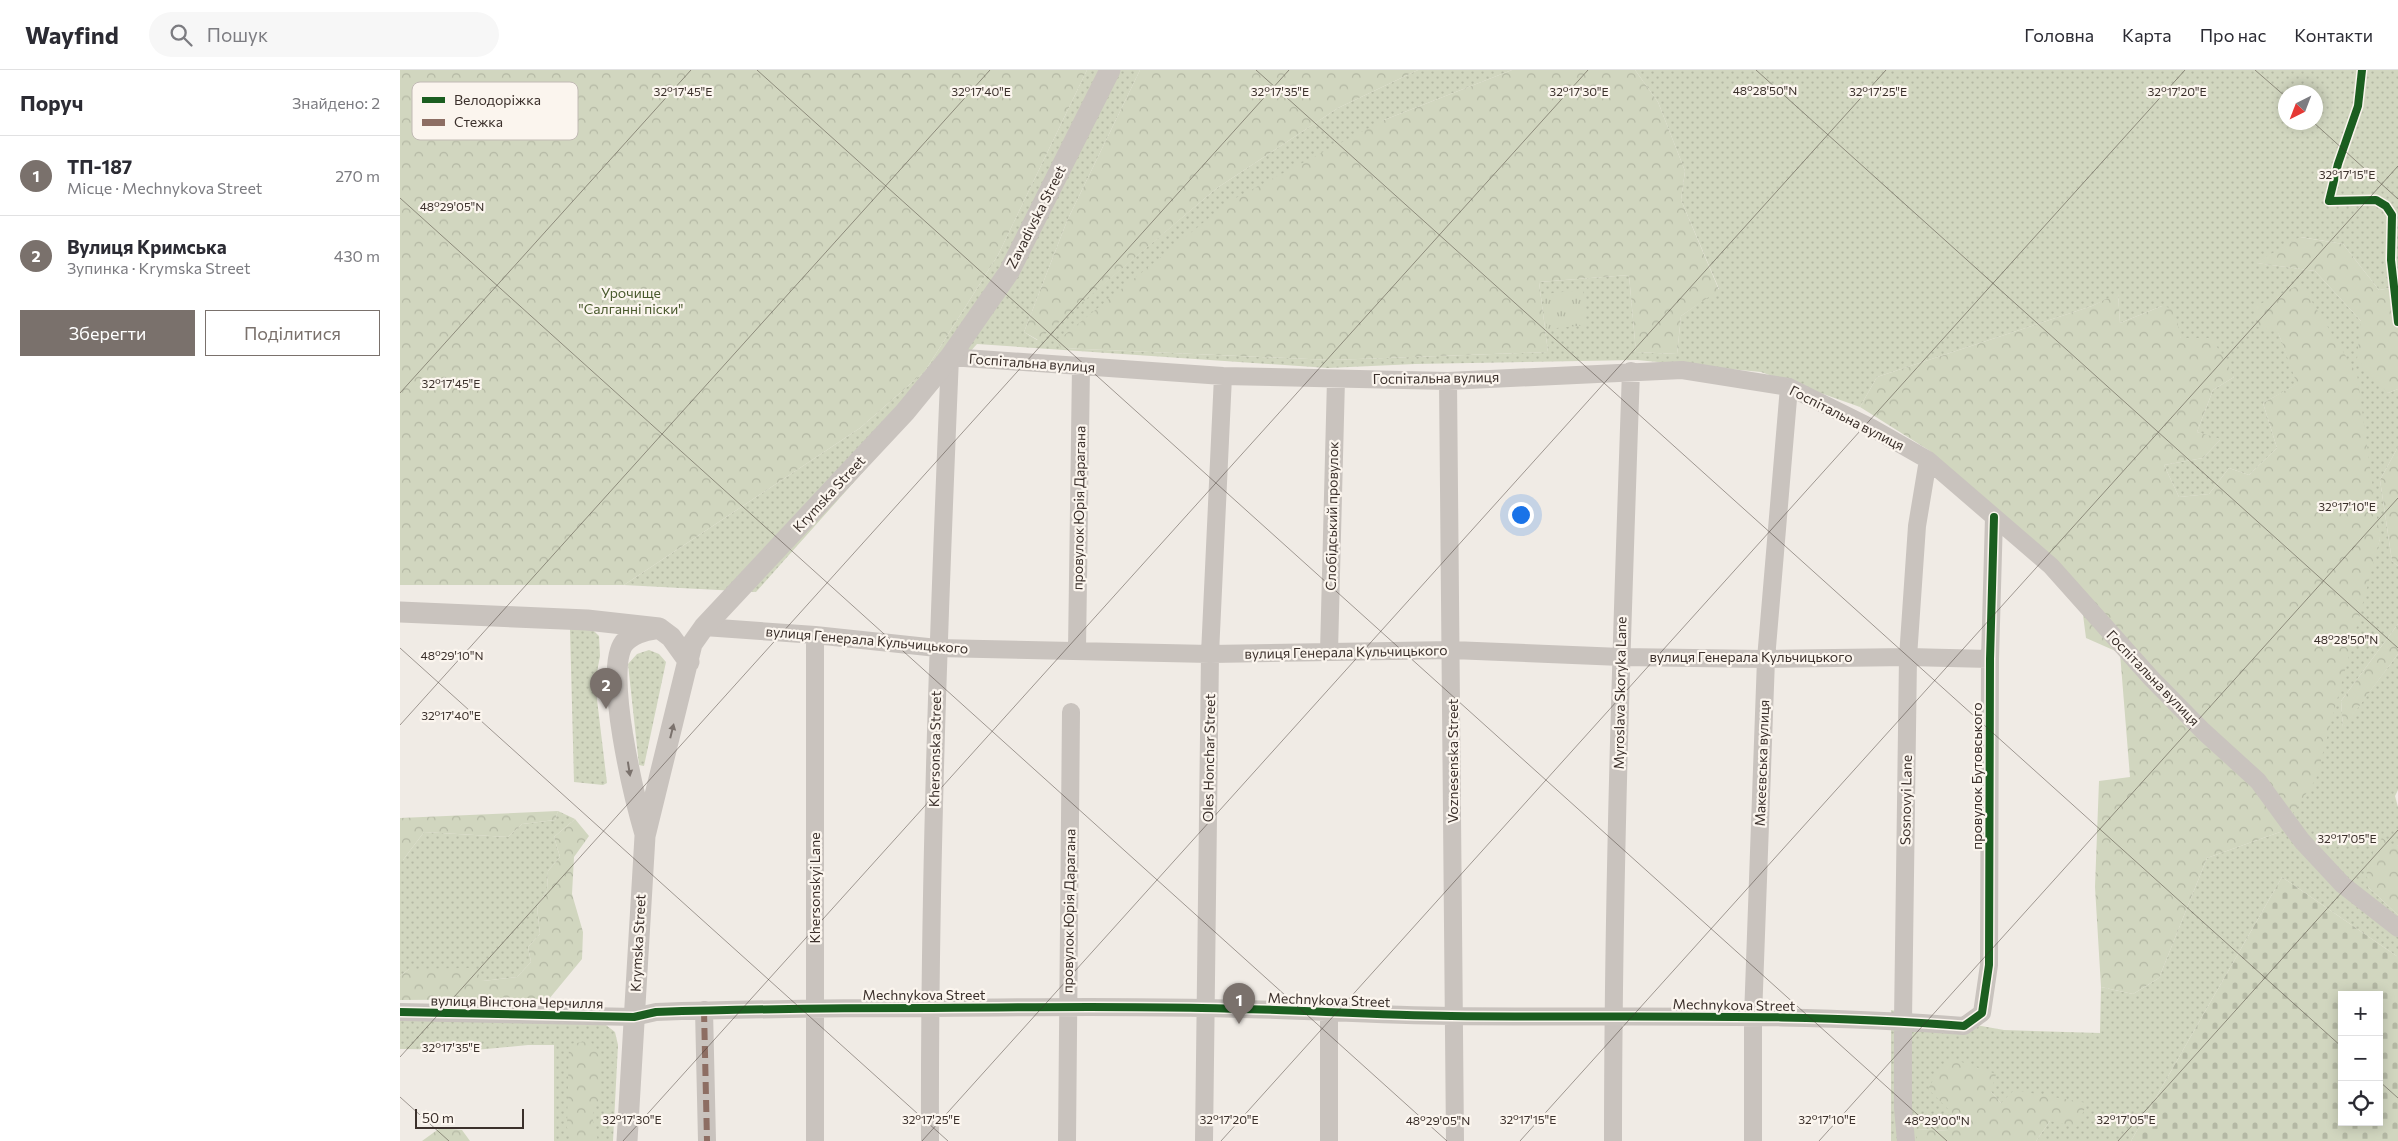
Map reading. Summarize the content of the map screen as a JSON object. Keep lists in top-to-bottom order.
{
  "streets": {
    "street": [
      "Zavadivska Street",
      "Госпітальна вулиця",
      "Krymska Street",
      "провулок Юрія Дарагана",
      "Слобідський провулок",
      "вулиця Генерала Кульчицького",
      "Myroslava Skoryka Lane",
      "Khersonska Street",
      "Oles Honchar Street",
      "Voznesenska Street",
      "Макеєвська вулиця",
      "провулок Бутовського",
      "Sosnovyi Lane",
      "Khersonskyi Lane",
      "Mechnykova Street",
      "вулиця Вінстона Черчилля"
    ]
  },
  "crossings": [
    ["Zavadivska Street", "Госпітальна вулиця"],
    ["Zavadivska Street", "Krymska Street"],
    ["Zavadivska Street", "Khersonska Street"],
    ["Госпітальна вулиця", "Krymska Street"],
    ["Госпітальна вулиця", "провулок Юрія Дарагана"],
    ["Госпітальна вулиця", "Слобідський провулок"],
    ["Госпітальна вулиця", "Myroslava Skoryka Lane"],
    ["Госпітальна вулиця", "Khersonska Street"],
    ["Госпітальна вулиця", "Oles Honchar Street"],
    ["Госпітальна вулиця", "Voznesenska Street"],
    ["Госпітальна вулиця", "Макеєвська вулиця"],
    ["Госпітальна вулиця", "провулок Бутовського"],
    ["Госпітальна вулиця", "Sosnovyi Lane"],
    ["Krymska Street", "вулиця Генерала Кульчицького"],
    ["Krymska Street", "Khersonska Street"],
    ["Krymska Street", "Mechnykova Street"],
    ["Krymska Street", "вулиця Вінстона Черчилля"],
    ["провулок Юрія Дарагана", "вулиця Генерала Кульчицького"],
    ["провулок Юрія Дарагана", "Mechnykova Street"],
    ["Слобідський провулок", "вулиця Генерала Кульчицького"],
    ["вулиця Генерала Кульчицького", "Myroslava Skoryka Lane"],
    ["вулиця Генерала Кульчицького", "Khersonska Street"],
    ["вулиця Генерала Кульчицького", "Oles Honchar Street"],
    ["вулиця Генерала Кульчицького", "Voznesenska Street"],
    ["вулиця Генерала Кульчицького", "Макеєвська вулиця"],
    ["вулиця Генерала Кульчицького", "провулок Бутовського"],
    ["вулиця Генерала Кульчицького", "Sosnovyi Lane"],
    ["вулиця Генерала Кульчицького", "Khersonskyi Lane"],
    ["Myroslava Skoryka Lane", "Mechnykova Street"],
    ["Khersonska Street", "Mechnykova Street"],
    ["Oles Honchar Street", "Mechnykova Street"],
    ["Voznesenska Street", "Mechnykova Street"],
    ["Макеєвська вулиця", "Mechnykova Street"],
    ["провулок Бутовського", "Mechnykova Street"],
    ["Sosnovyi Lane", "Mechnykova Street"],
    ["Khersonskyi Lane", "Mechnykova Street"],
    ["Mechnykova Street", "вулиця Вінстона Черчилля"]
  ],
  "parks": ["Урочище \"Салганні піски\""],
  "legend": ["Велодоріжка", "Стежка"],
  "scale_bar": "50 m",
  "north": "bottom left",
  "page": {
    "header": "Wayfind",
    "search": "Пошук",
    "nav": [
      "Головна",
      "Карта",
      "Про нас",
      "Контакти"
    ],
    "heading": ["Поруч", "Знайдено: 2"],
    "list": [
      {
        "mark": "1",
        "name": "ТП-187",
        "note": "Місце · Mechnykova Street",
        "value": "270 m"
      },
      {
        "mark": "2",
        "name": "Вулиця Кримська",
        "note": "Зупинка · Krymska Street",
        "value": "430 m"
      }
    ],
    "buttons": ["Зберегти", "Поділитися"],
    "pins": ["2", "1"],
    "map_buttons": ["+", "−"],
    "scale": "50 m"
  },
  "coordinates": [
    "48°28'50\"N",
    "32°17'45\"E",
    "32°17'40\"E",
    "32°17'35\"E",
    "32°17'30\"E",
    "32°17'25\"E",
    "32°17'20\"E",
    "32°17'15\"E",
    "48°29'05\"N",
    "32°17'10\"E",
    "48°29'10\"N",
    "32°17'05\"E",
    "48°29'00\"N"
  ]
}
